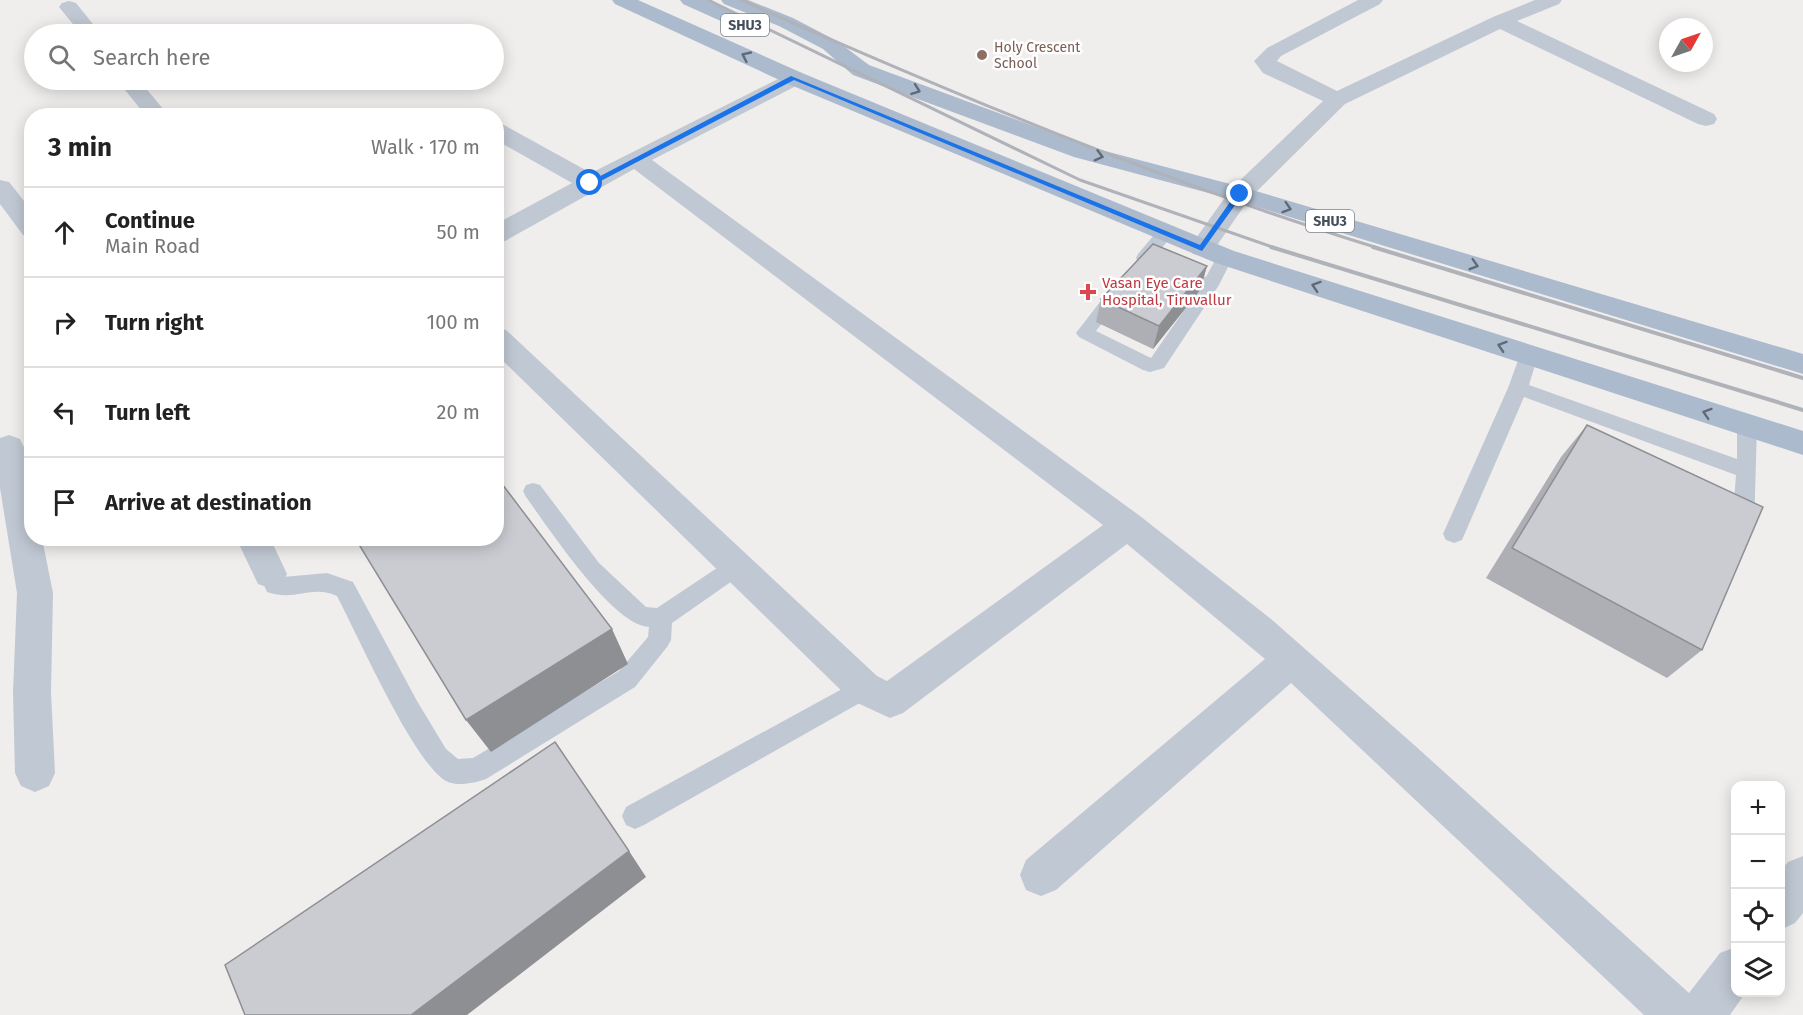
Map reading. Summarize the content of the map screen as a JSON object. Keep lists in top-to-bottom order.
{
  "streets": {
    "main road": ["SHU3"]
  },
  "places": {
    "other": ["Holy Crescent School"],
    "health": ["Vasan Eye Care Hospital, Tiruvallur"]
  },
  "north": "top right",
  "page": {
    "search": "Search here",
    "heading": ["3 min", "Walk · 170 m"],
    "list": [
      ["Continue", "Main Road", "50 m"],
      ["Turn right", "100 m"],
      ["Turn left", "20 m"],
      "Arrive at destination"
    ],
    "map_buttons": ["+", "−"]
  }
}
